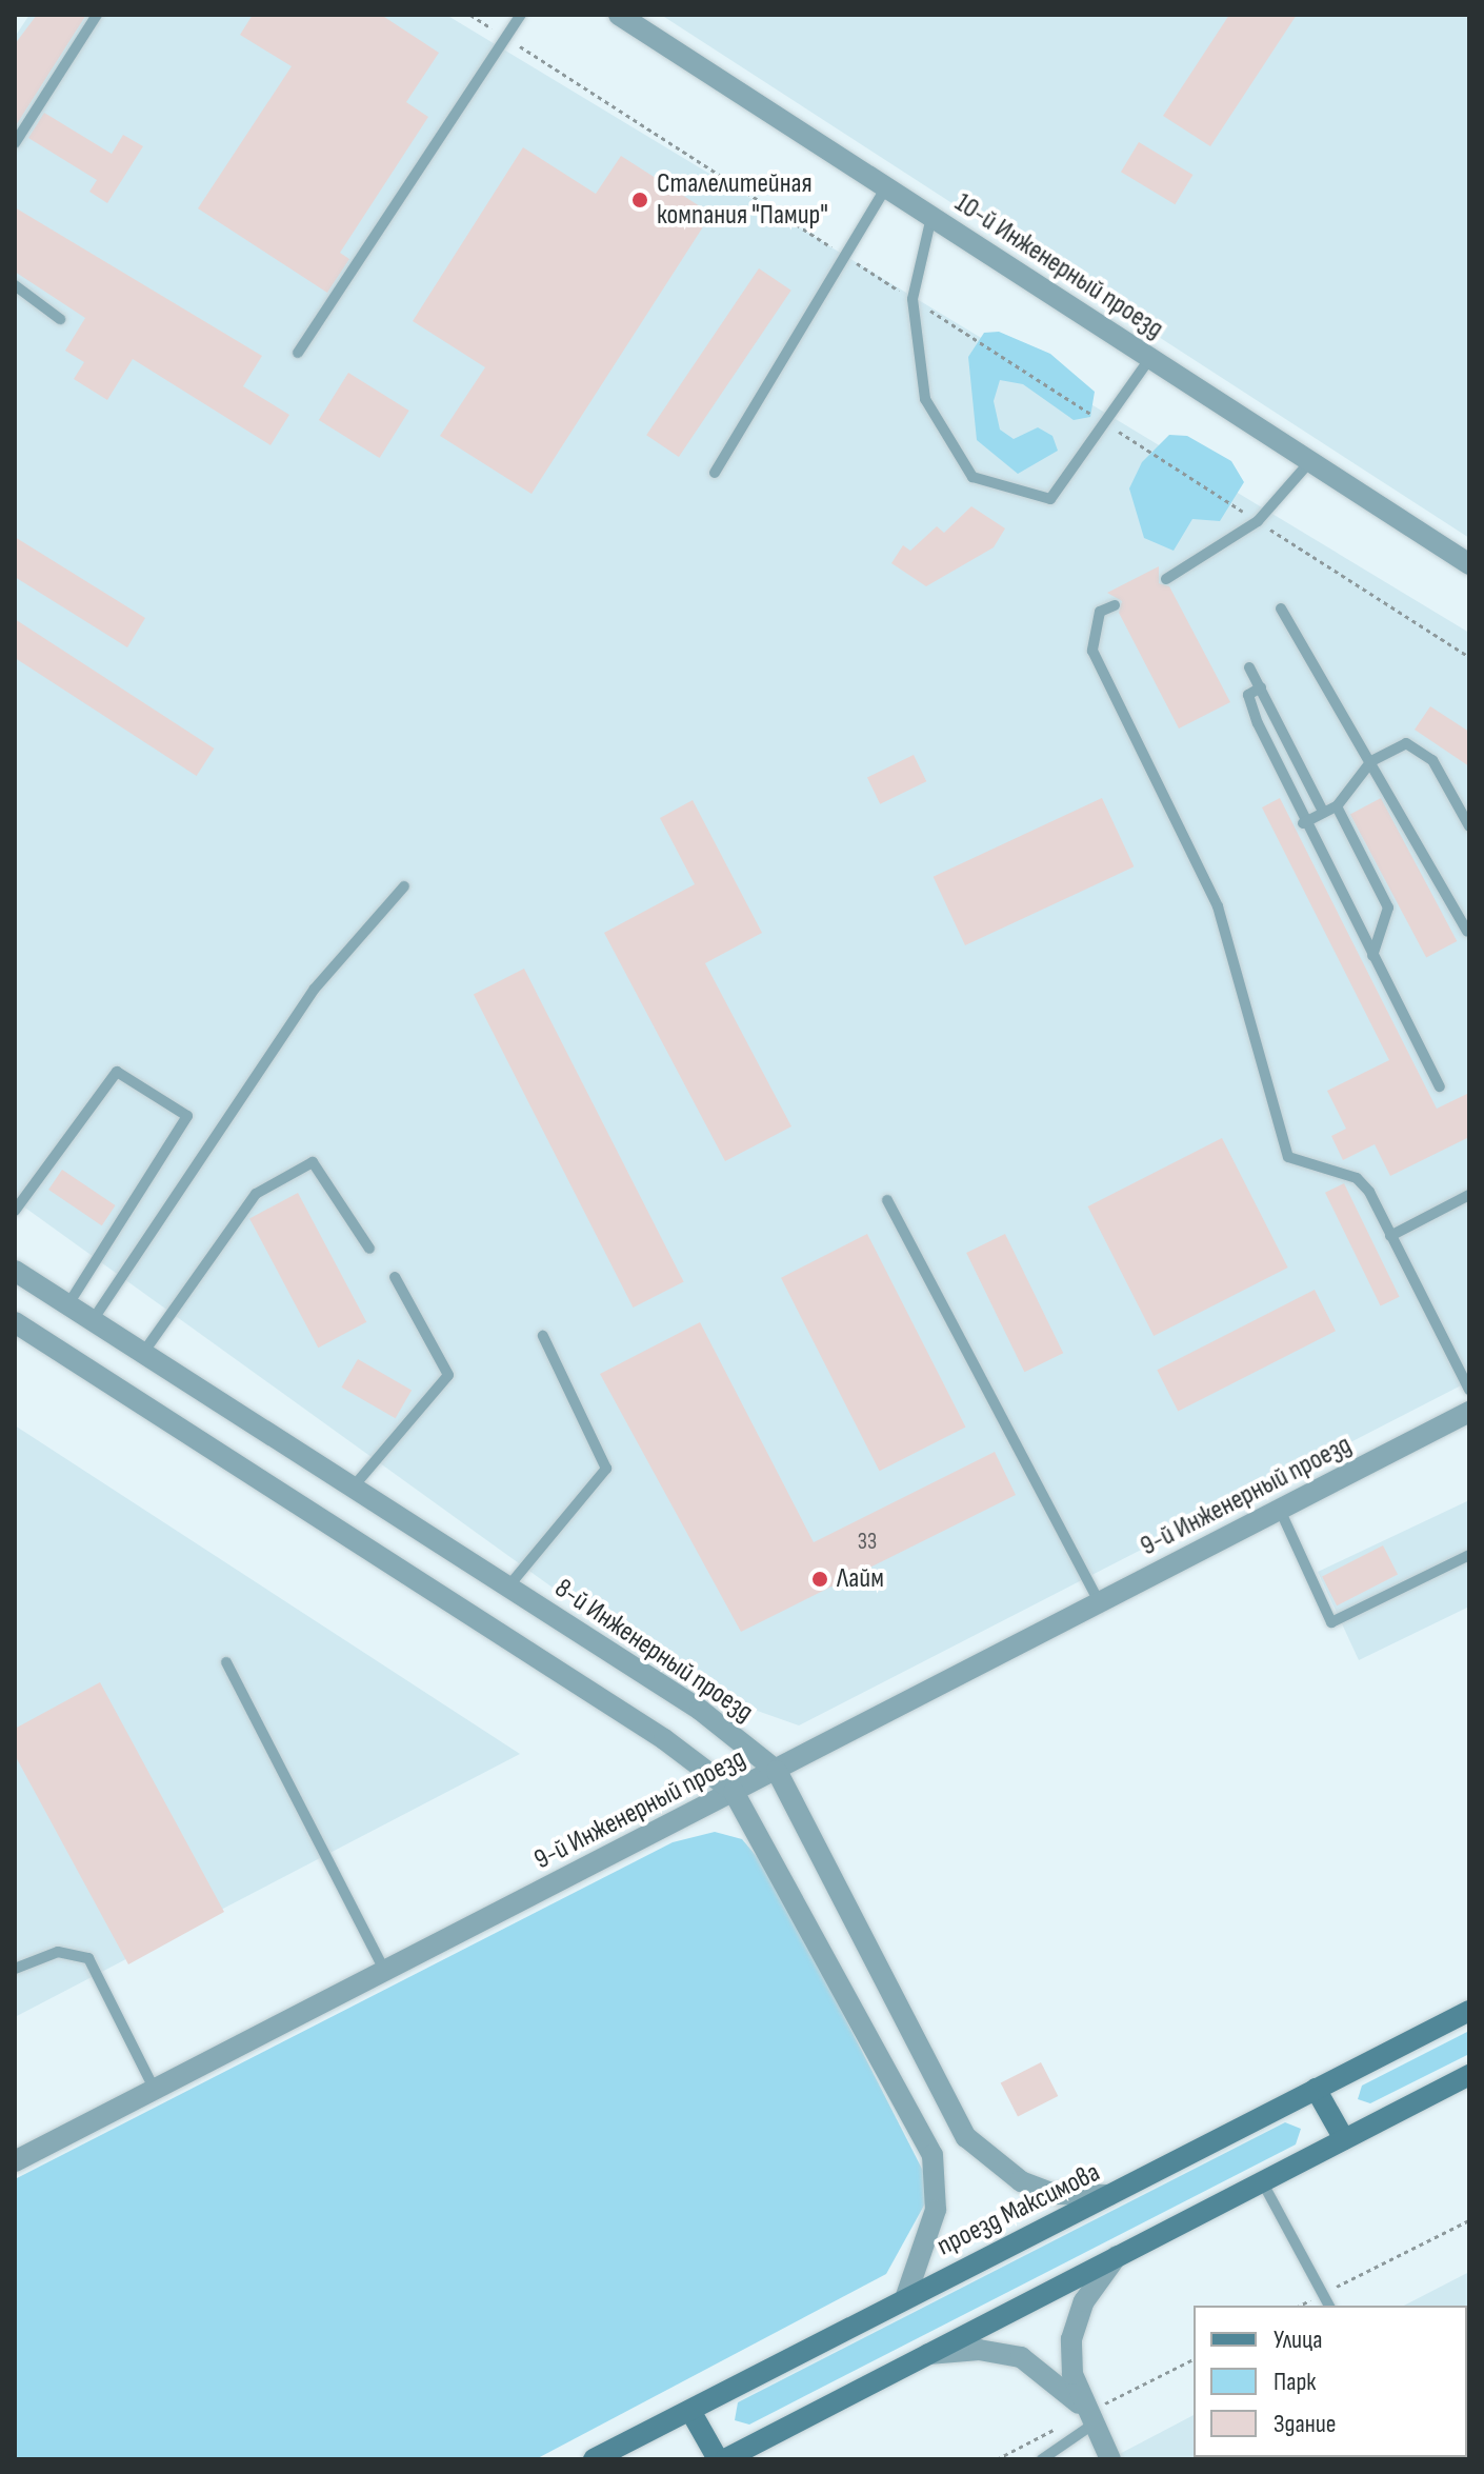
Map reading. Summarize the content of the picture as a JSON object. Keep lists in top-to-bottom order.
{
  "streets": {
    "main road": ["проезд Максимова"],
    "street": ["10-й Инженерный проезд", "9-й Инженерный проезд", "8-й Инженерный проезд"]
  },
  "crossings": [
    ["9-й Инженерный проезд", "8-й Инженерный проезд"],
    ["8-й Инженерный проезд", "проезд Максимова"]
  ],
  "places": ["Сталелитейная компания \"Памир\"", "Лайм"],
  "house_numbers": ["33"],
  "legend": ["Улица", "Парк", "Здание"]
}
